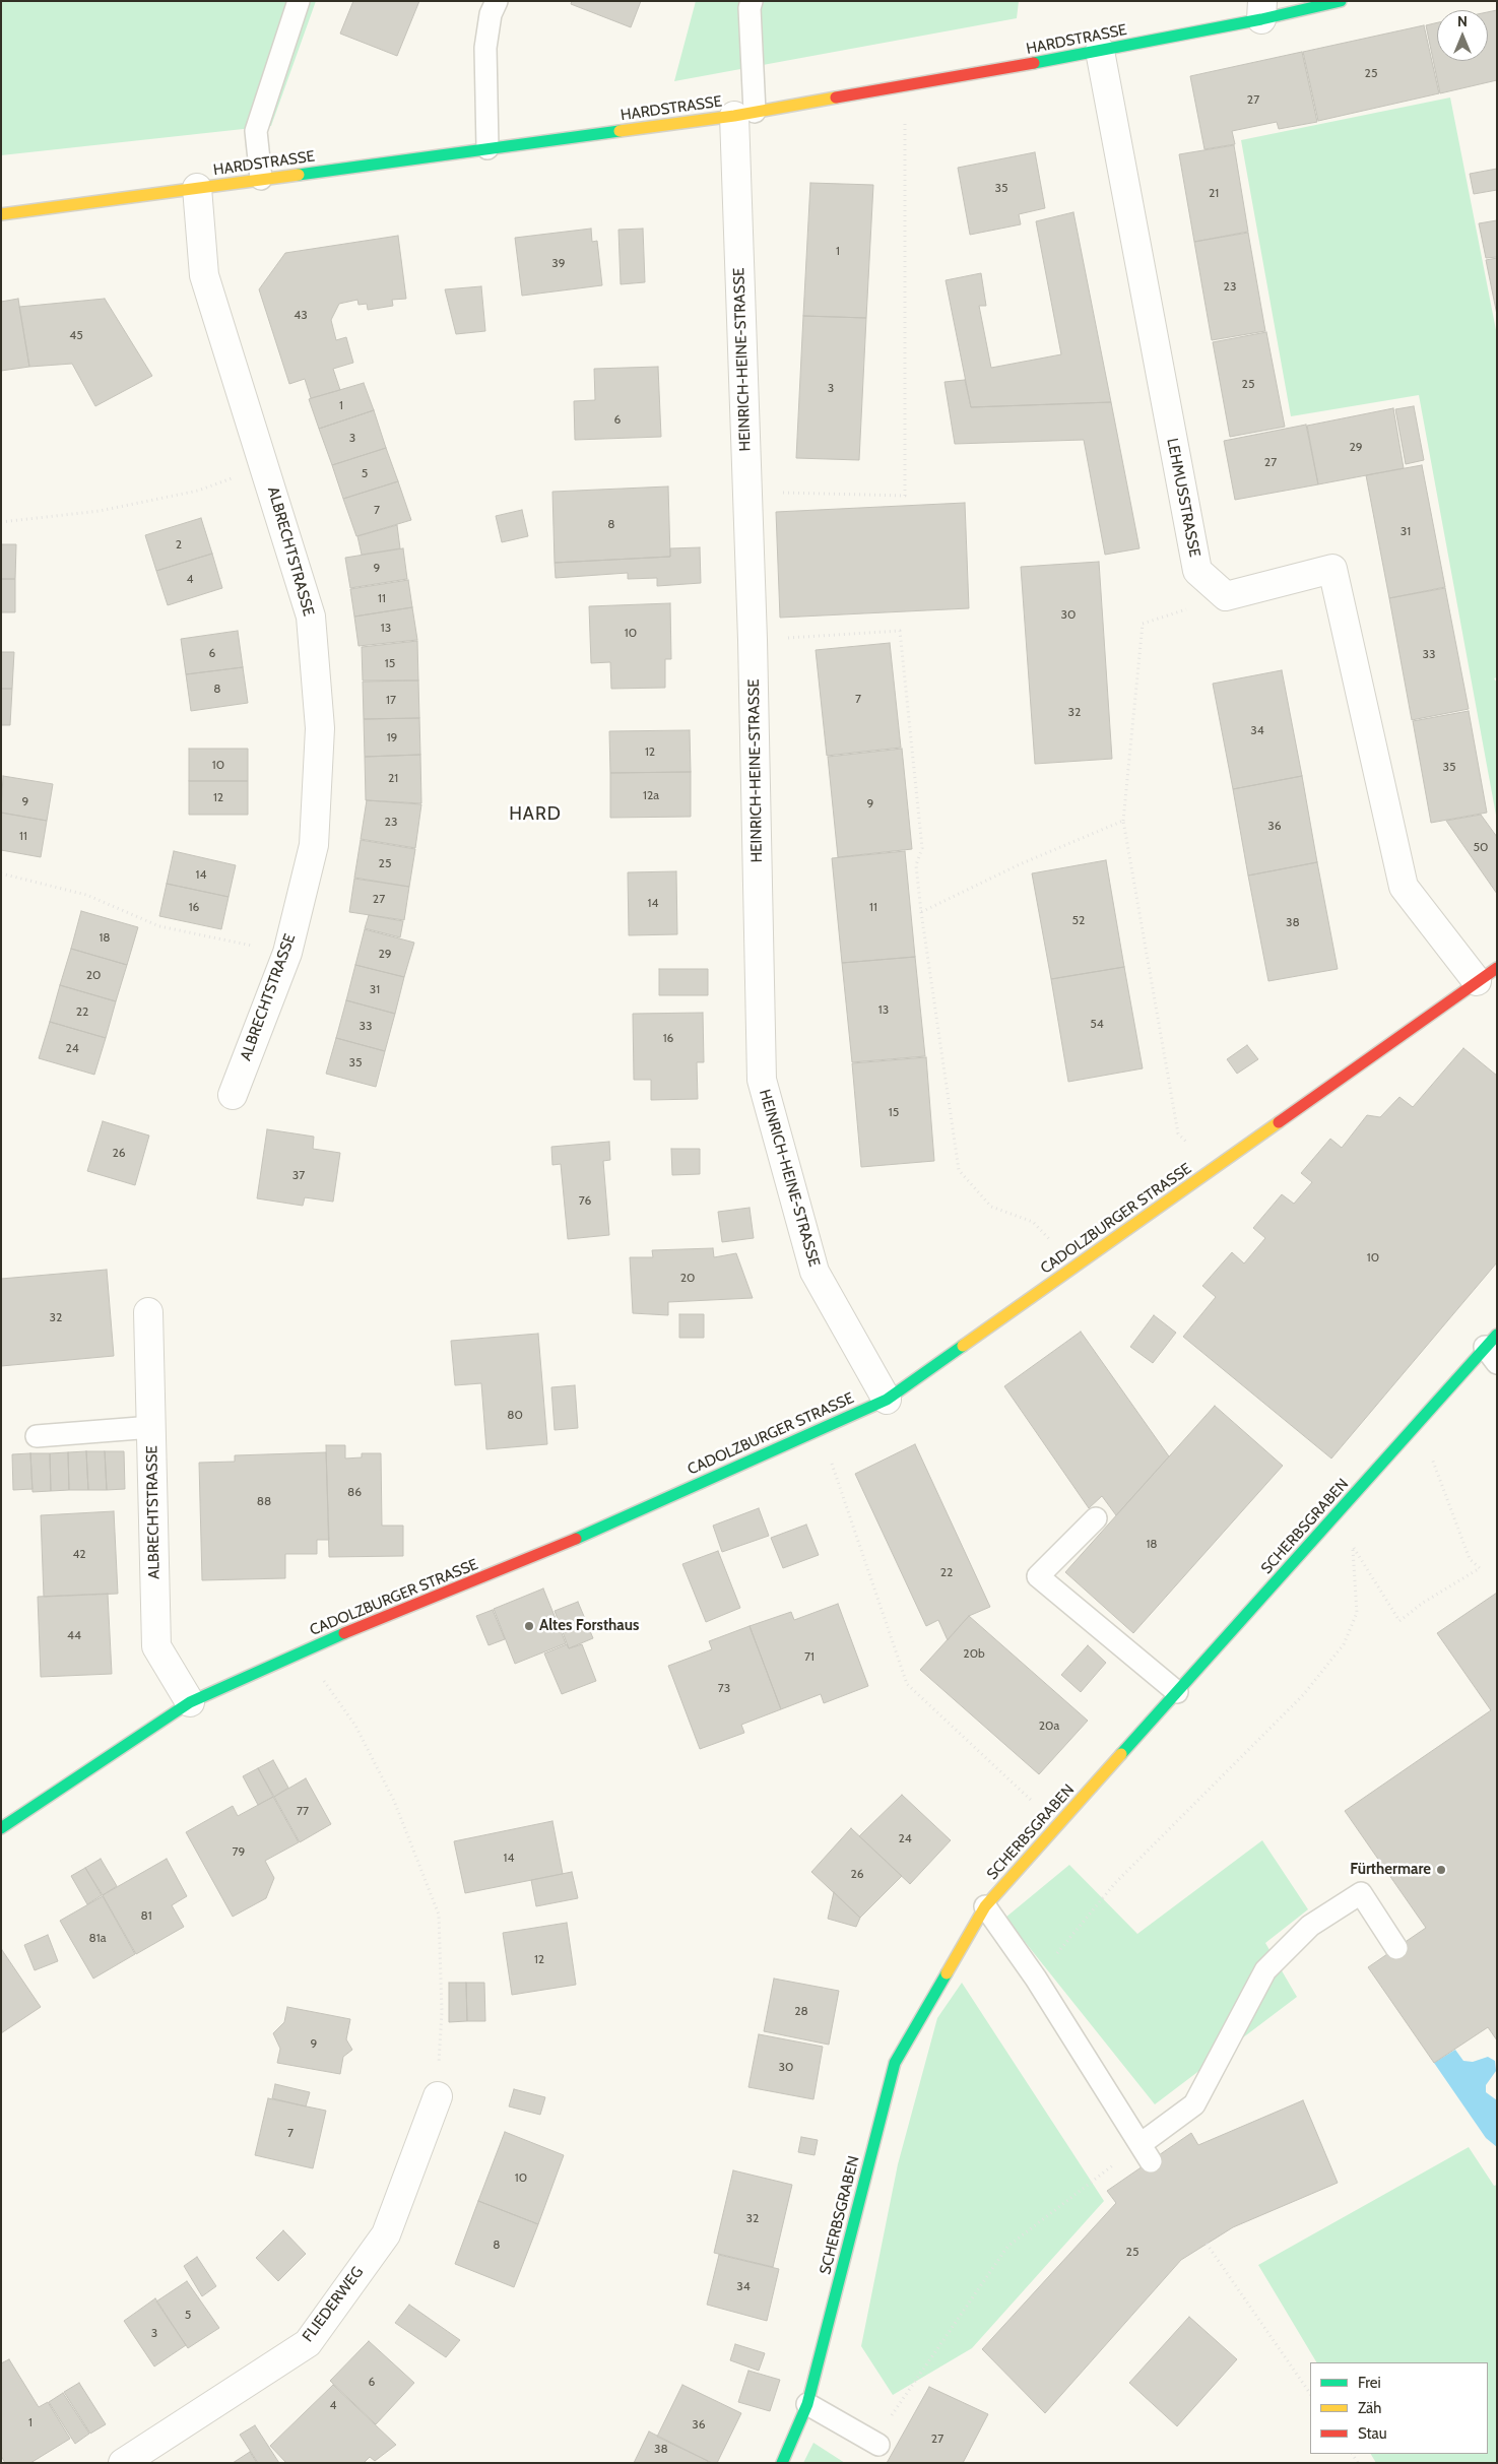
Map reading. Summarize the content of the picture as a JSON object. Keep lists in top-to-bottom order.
{
  "streets": {
    "street": [
      "HARDSTRASSE",
      "HEINRICH-HEINE-STRASSE",
      "LEHMUSSTRASSE",
      "ALBRECHTSTRASSE",
      "CADOLZBURGER STRASSE",
      "SCHERBSGRABEN",
      "FLIEDERWEG"
    ]
  },
  "crossings": [
    ["HARDSTRASSE", "HEINRICH-HEINE-STRASSE"],
    ["HARDSTRASSE", "LEHMUSSTRASSE"],
    ["HARDSTRASSE", "ALBRECHTSTRASSE"],
    ["HEINRICH-HEINE-STRASSE", "CADOLZBURGER STRASSE"],
    ["ALBRECHTSTRASSE", "CADOLZBURGER STRASSE"]
  ],
  "districts": ["HARD"],
  "places": ["Altes Forsthaus", "Fürthermare"],
  "house_numbers": [
    "25",
    "27",
    "35",
    "21",
    "1",
    "39",
    "23",
    "43",
    "45",
    "25",
    "3",
    "1",
    "6",
    "3",
    "29",
    "27",
    "5",
    "7",
    "8",
    "31",
    "2",
    "9",
    "4",
    "11",
    "30",
    "13",
    "10",
    "6",
    "33",
    "15",
    "8",
    "7",
    "17",
    "32",
    "34",
    "19",
    "12",
    "10",
    "35",
    "21",
    "12a",
    "12",
    "9",
    "9",
    "23",
    "36",
    "11",
    "50",
    "25",
    "14",
    "27",
    "14",
    "16",
    "11",
    "52",
    "38",
    "18",
    "29",
    "20",
    "31",
    "13",
    "22",
    "54",
    "33",
    "16",
    "24",
    "35",
    "15",
    "26",
    "37",
    "76",
    "10",
    "20",
    "32",
    "80",
    "86",
    "88",
    "18",
    "42",
    "22",
    "44",
    "20b",
    "71",
    "73",
    "20a",
    "77",
    "24",
    "79",
    "14",
    "26",
    "81",
    "81a",
    "12",
    "28",
    "9",
    "30",
    "7",
    "10",
    "32",
    "8",
    "25",
    "34",
    "5",
    "3",
    "6",
    "4",
    "1",
    "36",
    "27",
    "38"
  ],
  "legend": ["Frei", "Zäh", "Stau"],
  "north": "top"
}
